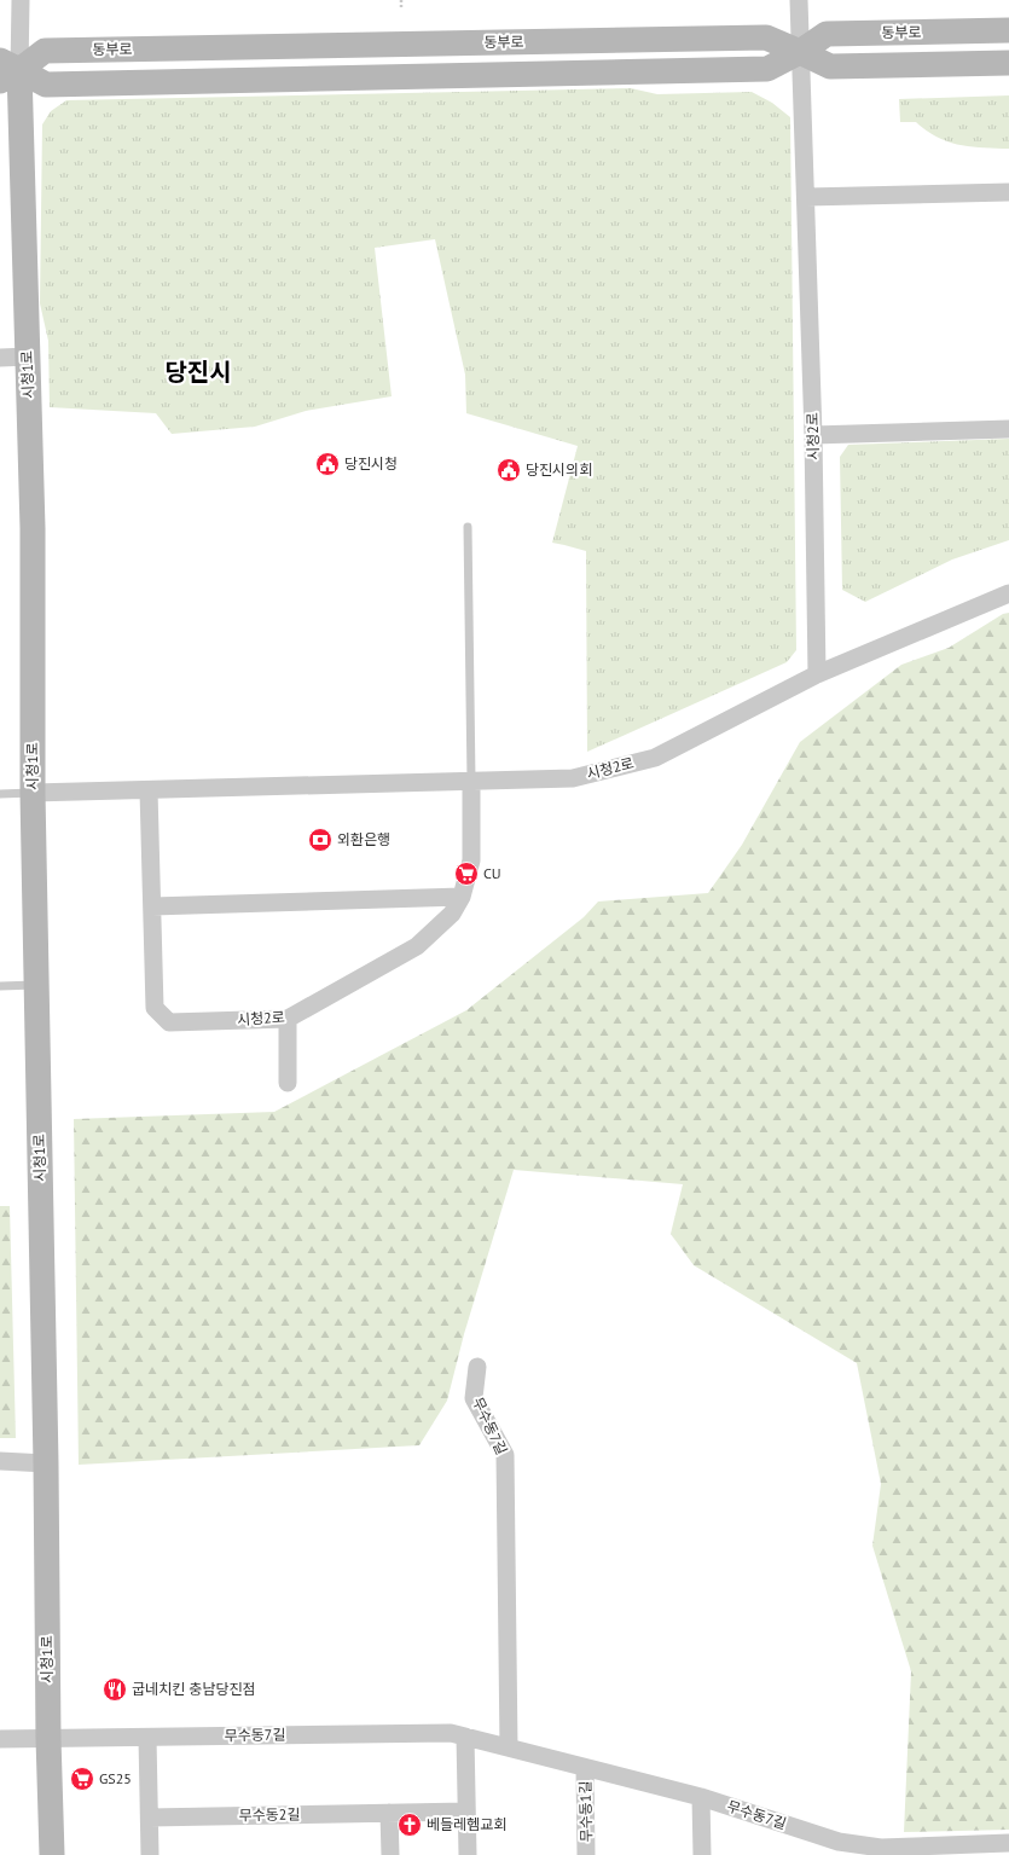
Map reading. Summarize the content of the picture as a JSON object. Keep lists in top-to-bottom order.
{
  "streets": {
    "street": [
      "동부로",
      "시청1로",
      "시청2로",
      "무수동7길",
      "무수동1길",
      "무수동2길"
    ]
  },
  "crossings": [
    ["동부로", "시청1로"],
    ["동부로", "시청2로"],
    ["시청1로", "시청2로"],
    ["시청1로", "무수동7길"],
    ["무수동7길", "무수동1길"]
  ],
  "districts": ["당진시"],
  "places": {
    "public building": ["당진시청", "당진시의회"],
    "bank": ["외환은행"],
    "supermarket": ["CU", "GS25"],
    "restaurant": ["굽네치킨 충남당진점"],
    "church": ["베들레헴교회"]
  }
}
